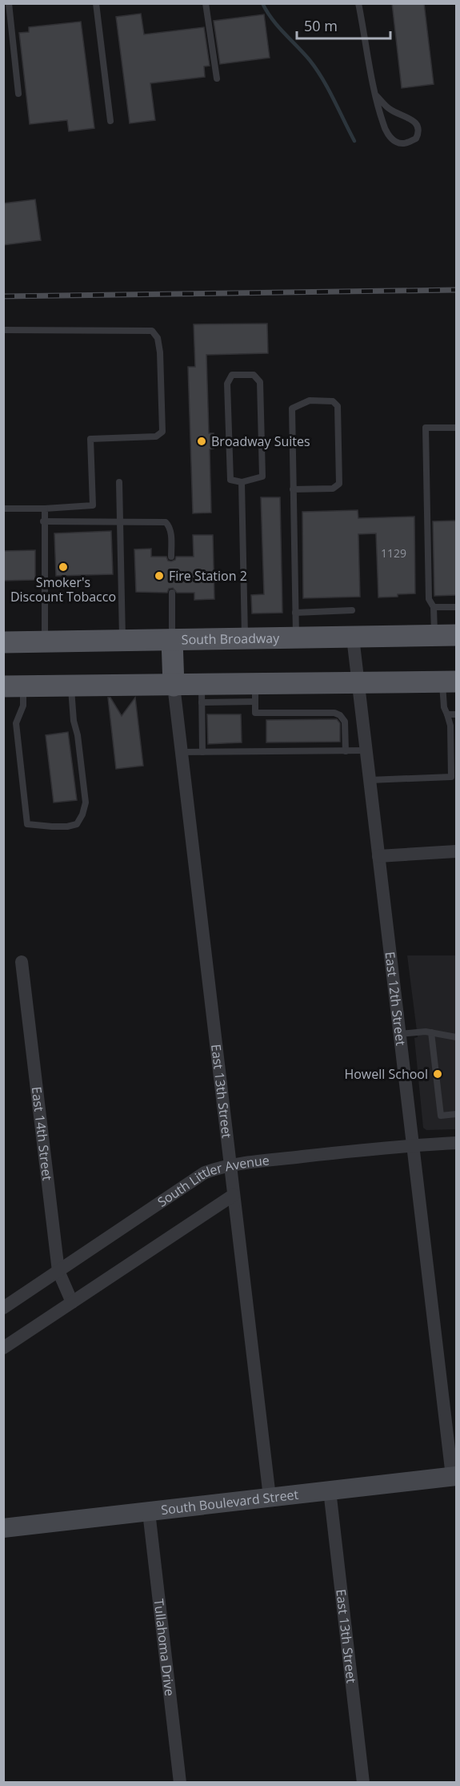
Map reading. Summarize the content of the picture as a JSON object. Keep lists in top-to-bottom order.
{
  "streets": {
    "main road": ["South Broadway", "South Boulevard Street"],
    "street": [
      "East 12th Street",
      "East 13th Street",
      "East 14th Street",
      "South Littler Avenue",
      "Tullahoma Drive"
    ]
  },
  "crossings": [
    ["South Broadway", "East 12th Street"],
    ["East 12th Street", "South Littler Avenue"],
    ["East 12th Street", "South Boulevard Street"],
    ["East 13th Street", "South Littler Avenue"],
    ["East 13th Street", "South Boulevard Street"],
    ["East 14th Street", "South Littler Avenue"],
    ["South Boulevard Street", "Tullahoma Drive"]
  ],
  "places": [
    "Broadway Suites",
    "Smoker's Discount Tobacco",
    "Fire Station 2",
    "Howell School"
  ],
  "house_numbers": ["1129"],
  "scale_bar": "50 m"
}
